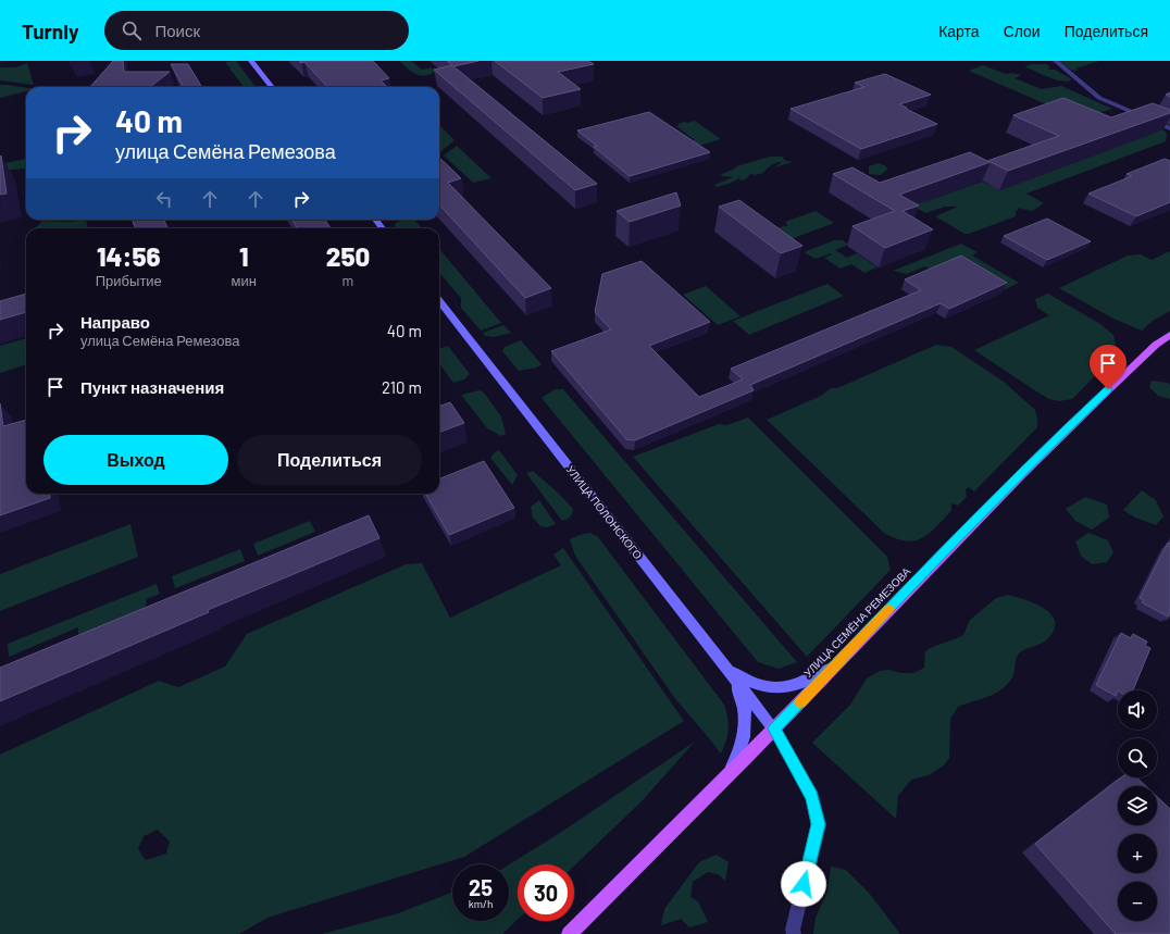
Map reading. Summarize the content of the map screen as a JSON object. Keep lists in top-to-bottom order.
{
  "streets": {
    "main road": ["УЛИЦА ПОЛОНСКОГО", "УЛИЦА СЕМЁНА РЕМЕЗОВА"]
  },
  "crossings": [
    ["УЛИЦА ПОЛОНСКОГО", "УЛИЦА СЕМЁНА РЕМЕЗОВА"]
  ],
  "page": {
    "header": "Turnly",
    "search": "Поиск",
    "nav": ["Карта", "Слои", "Поделиться"],
    "turn": ["40 m", "улица Семёна Ремезова"],
    "eta": [
      "14:56",
      "Прибытие",
      "1",
      "мин",
      "250",
      "m"
    ],
    "list": [
      {
        "name": "Направо",
        "note": "улица Семёна Ремезова",
        "value": "40 m"
      },
      {
        "name": "Пункт назначения",
        "value": "210 m"
      }
    ],
    "buttons": ["Выход", "Поделиться"],
    "map_buttons": ["+", "−"],
    "speed": "25 km/h",
    "limit": "30"
  }
}
